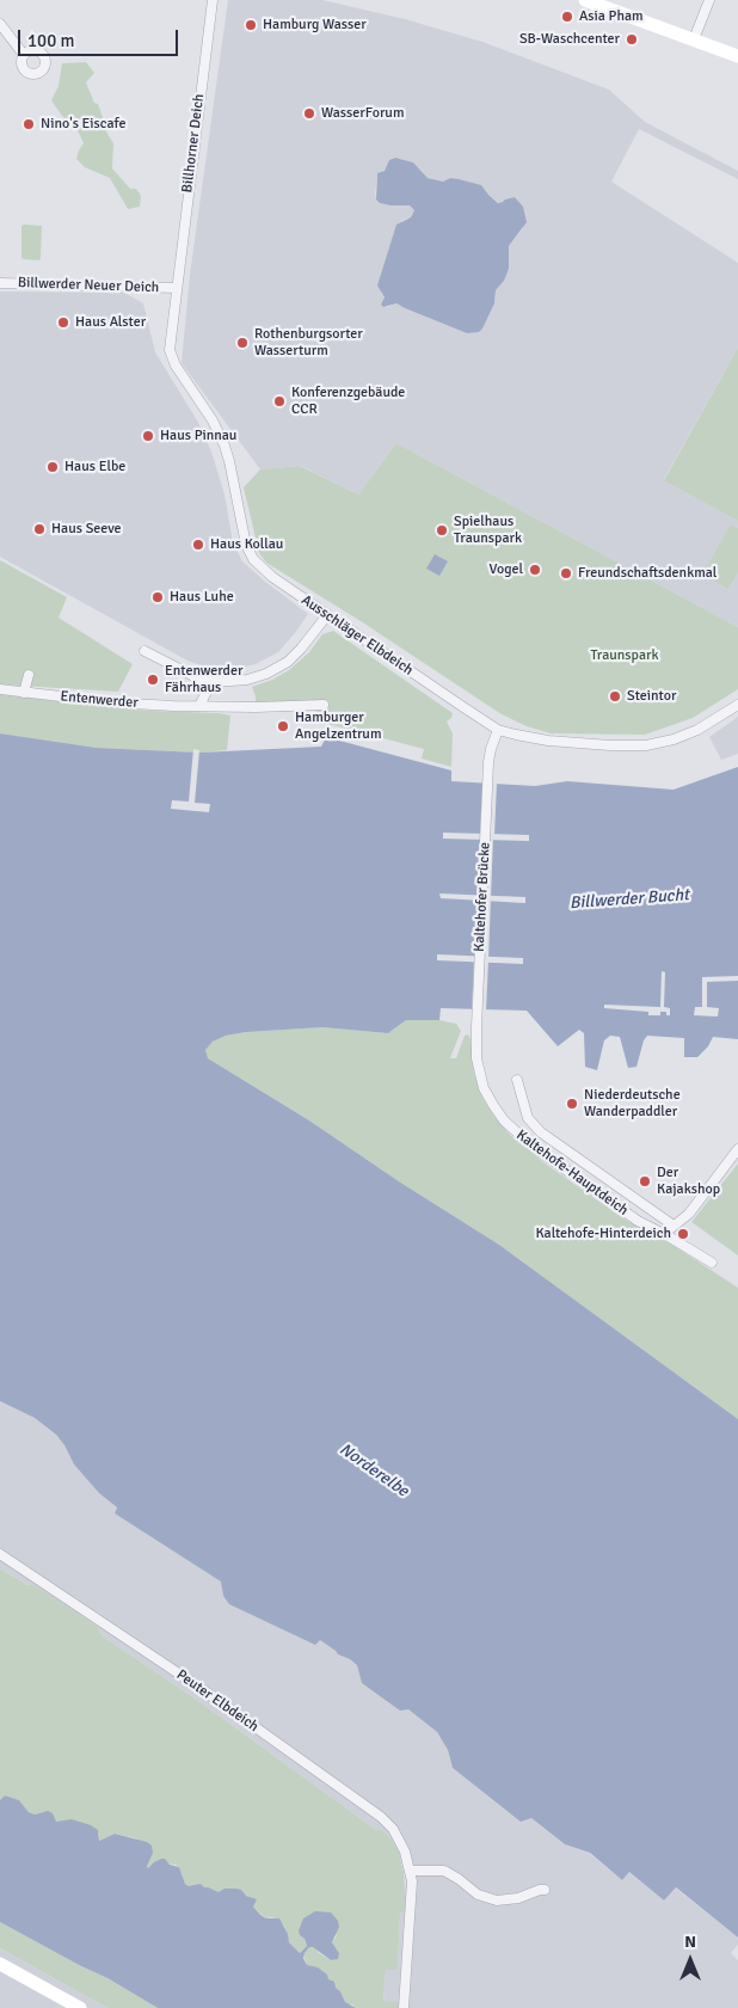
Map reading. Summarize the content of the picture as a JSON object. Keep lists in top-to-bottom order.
{
  "streets": {
    "street": [
      "Billhorner Deich",
      "Billwerder Neuer Deich",
      "Ausschläger Elbdeich",
      "Entenwerder",
      "Kaltehofer Brücke",
      "Kaltehofe-Hauptdeich",
      "Peuter Elbdeich"
    ]
  },
  "crossings": [
    ["Billhorner Deich", "Billwerder Neuer Deich"],
    ["Billhorner Deich", "Ausschläger Elbdeich"],
    ["Billwerder Neuer Deich", "Ausschläger Elbdeich"],
    ["Ausschläger Elbdeich", "Kaltehofer Brücke"],
    ["Kaltehofer Brücke", "Kaltehofe-Hauptdeich"]
  ],
  "water": ["Billwerder Bucht", "Norderelbe"],
  "parks": ["Traunspark"],
  "places": [
    "Asia Pham",
    "Hamburg Wasser",
    "SB-Waschcenter",
    "WasserForum",
    "Nino's Eiscafe",
    "Haus Alster",
    "Rothenburgsorter Wasserturm",
    "Konferenzgebäude CCR",
    "Haus Pinnau",
    "Haus Elbe",
    "Haus Seeve",
    "Spielhaus Traunspark",
    "Haus Kollau",
    "Vogel",
    "Freundschaftsdenkmal",
    "Haus Luhe",
    "Entenwerder Fährhaus",
    "Steintor",
    "Hamburger Angelzentrum",
    "Niederdeutsche Wanderpaddler",
    "Der Kajakshop",
    "Kaltehofe-Hinterdeich"
  ],
  "scale_bar": "100 m",
  "north": "top"
}
